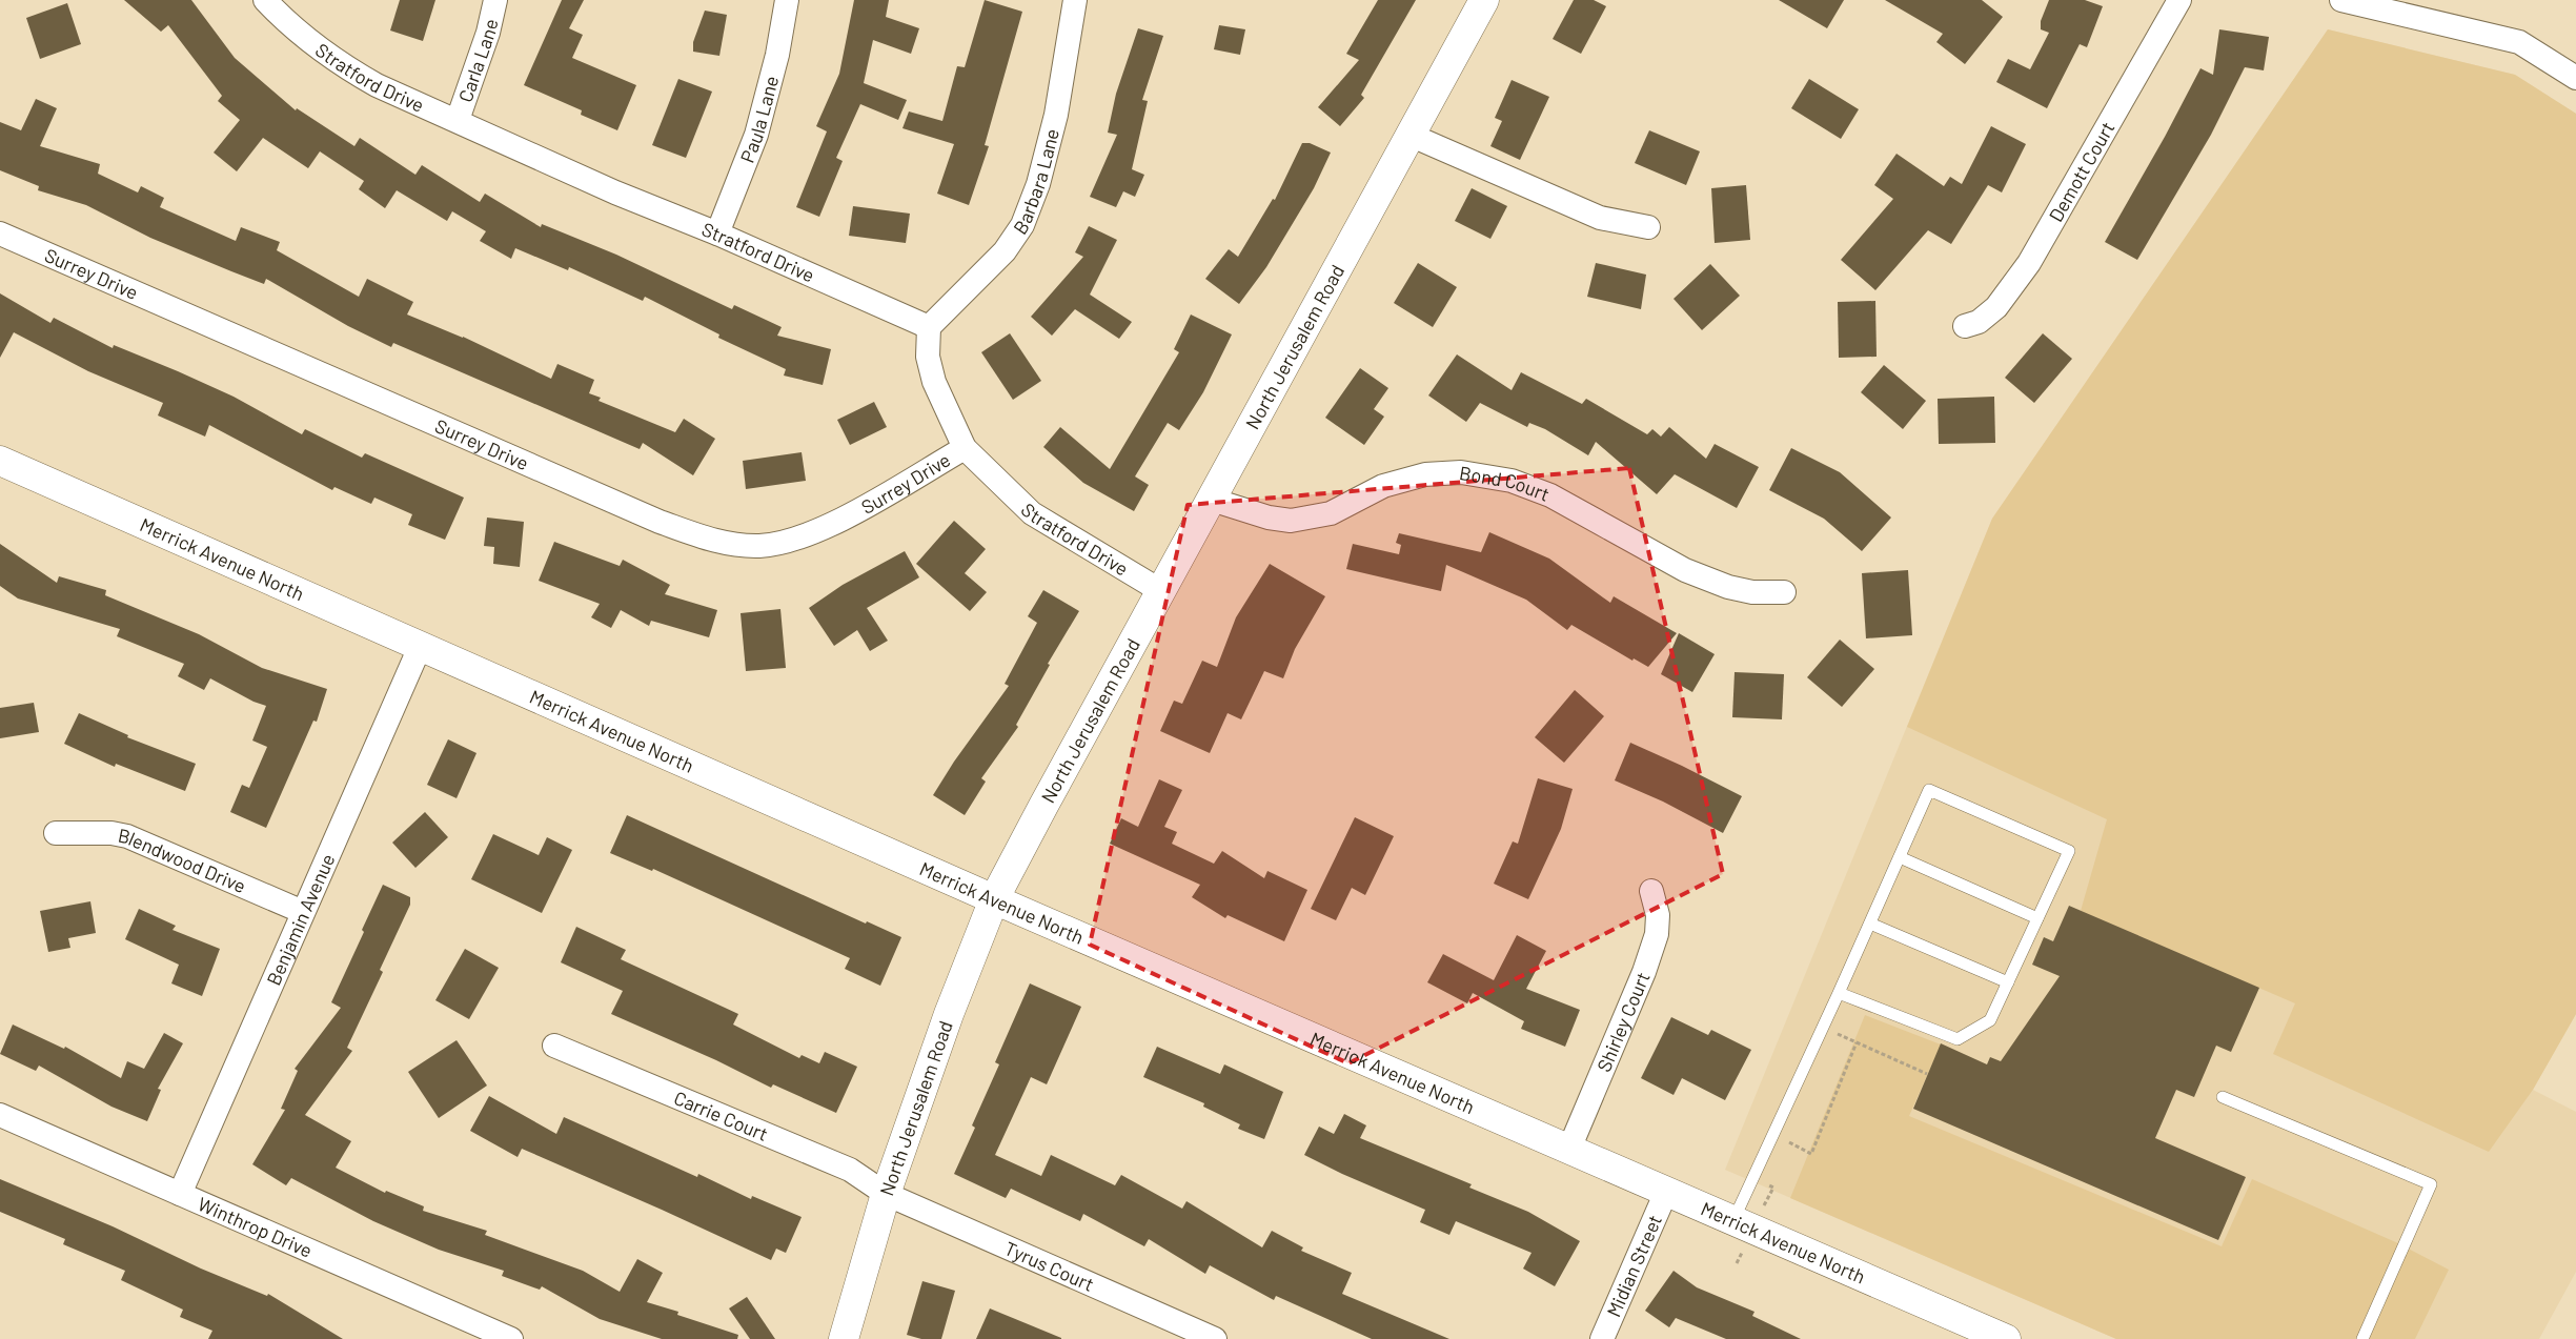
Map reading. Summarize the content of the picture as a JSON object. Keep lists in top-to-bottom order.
{
  "streets": {
    "main road": ["North Jerusalem Road", "Merrick Avenue North"],
    "street": [
      "Carla Lane",
      "Stratford Drive",
      "Paula Lane",
      "Demott Court",
      "Barbara Lane",
      "Surrey Drive",
      "Bond Court",
      "Blendwood Drive",
      "Benjamin Avenue",
      "Shirley Court",
      "Carrie Court",
      "Winthrop Drive",
      "Midian Street",
      "Tyrus Court"
    ]
  },
  "crossings": [
    ["Carla Lane", "Stratford Drive"],
    ["Stratford Drive", "Paula Lane"],
    ["Stratford Drive", "Barbara Lane"],
    ["Stratford Drive", "Surrey Drive"],
    ["Stratford Drive", "North Jerusalem Road"],
    ["North Jerusalem Road", "Bond Court"],
    ["North Jerusalem Road", "Merrick Avenue North"],
    ["North Jerusalem Road", "Carrie Court"],
    ["North Jerusalem Road", "Tyrus Court"],
    ["Merrick Avenue North", "Benjamin Avenue"],
    ["Merrick Avenue North", "Shirley Court"],
    ["Merrick Avenue North", "Midian Street"],
    ["Blendwood Drive", "Benjamin Avenue"],
    ["Benjamin Avenue", "Winthrop Drive"],
    ["Carrie Court", "Tyrus Court"]
  ]
}
